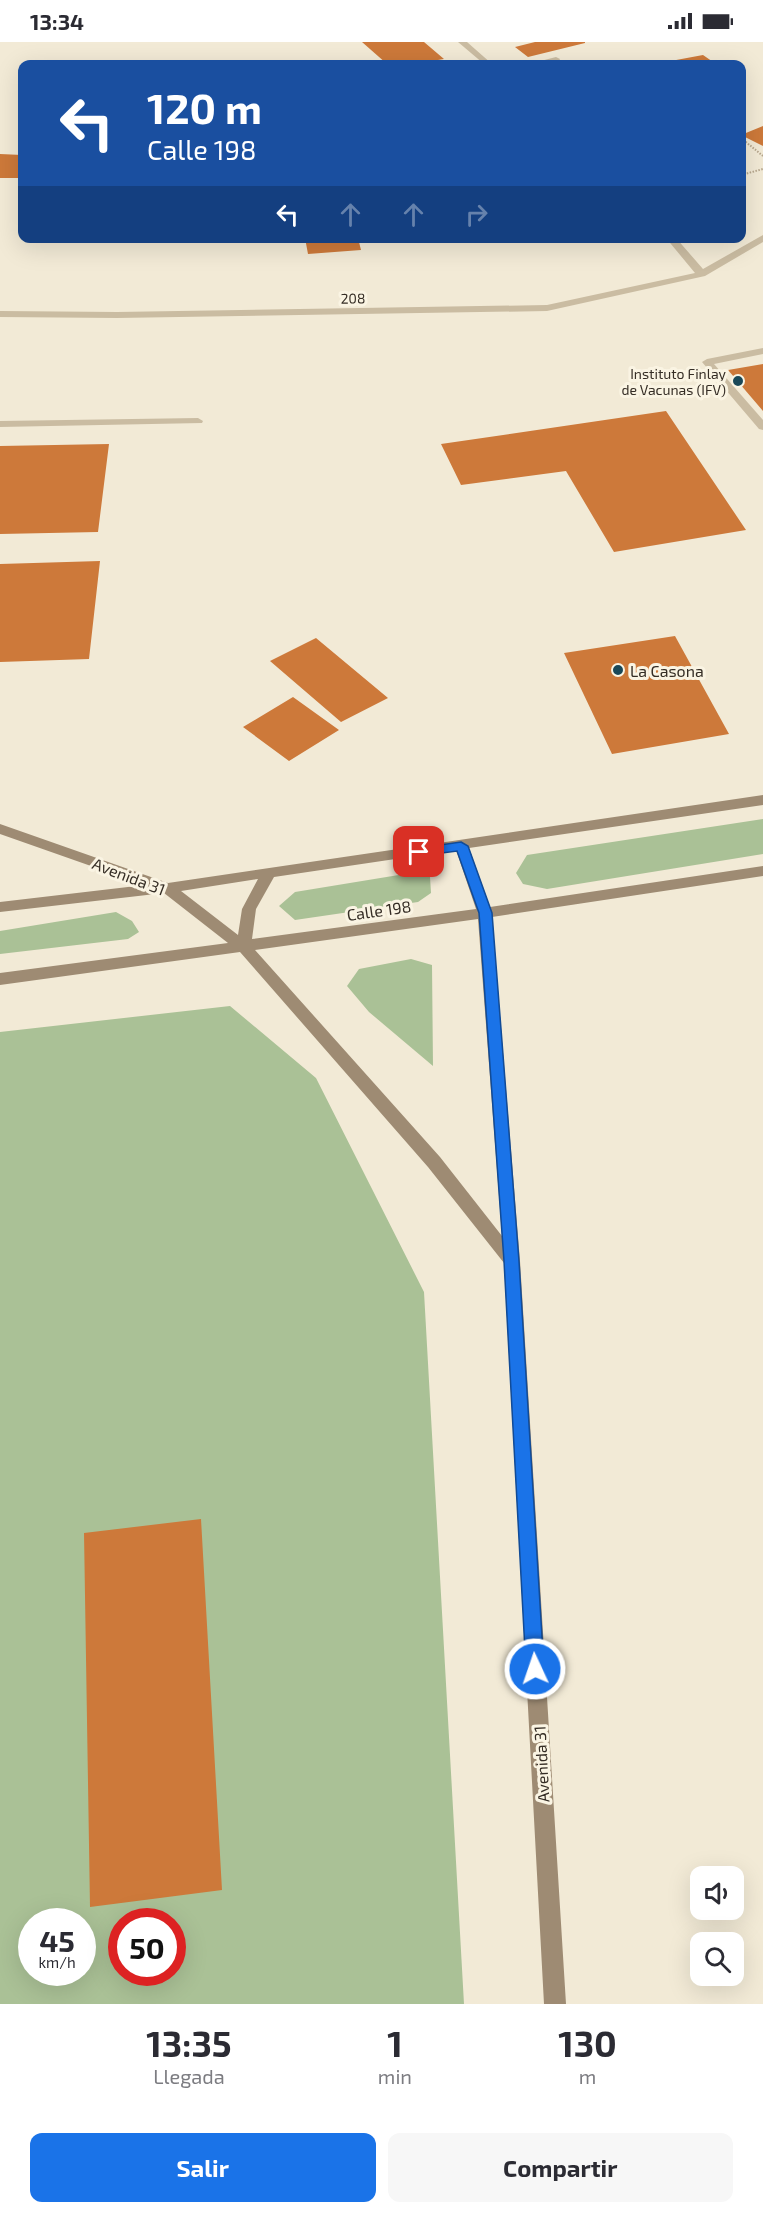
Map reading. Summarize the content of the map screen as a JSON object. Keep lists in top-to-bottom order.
{
  "streets": {
    "main road": ["Avenida 31", "Calle 198"],
    "street": ["208"]
  },
  "crossings": [
    ["Avenida 31", "Calle 198"]
  ],
  "places": ["Instituto Finlay de Vacunas (IFV)", "La Casona"],
  "page": {
    "status": "13:34",
    "turn": ["120 m", "Calle 198"],
    "speed": "45 km/h",
    "limit": "50",
    "eta": [
      "13:35",
      "Llegada",
      "1",
      "min",
      "130",
      "m"
    ],
    "buttons": ["Salir", "Compartir"]
  }
}
